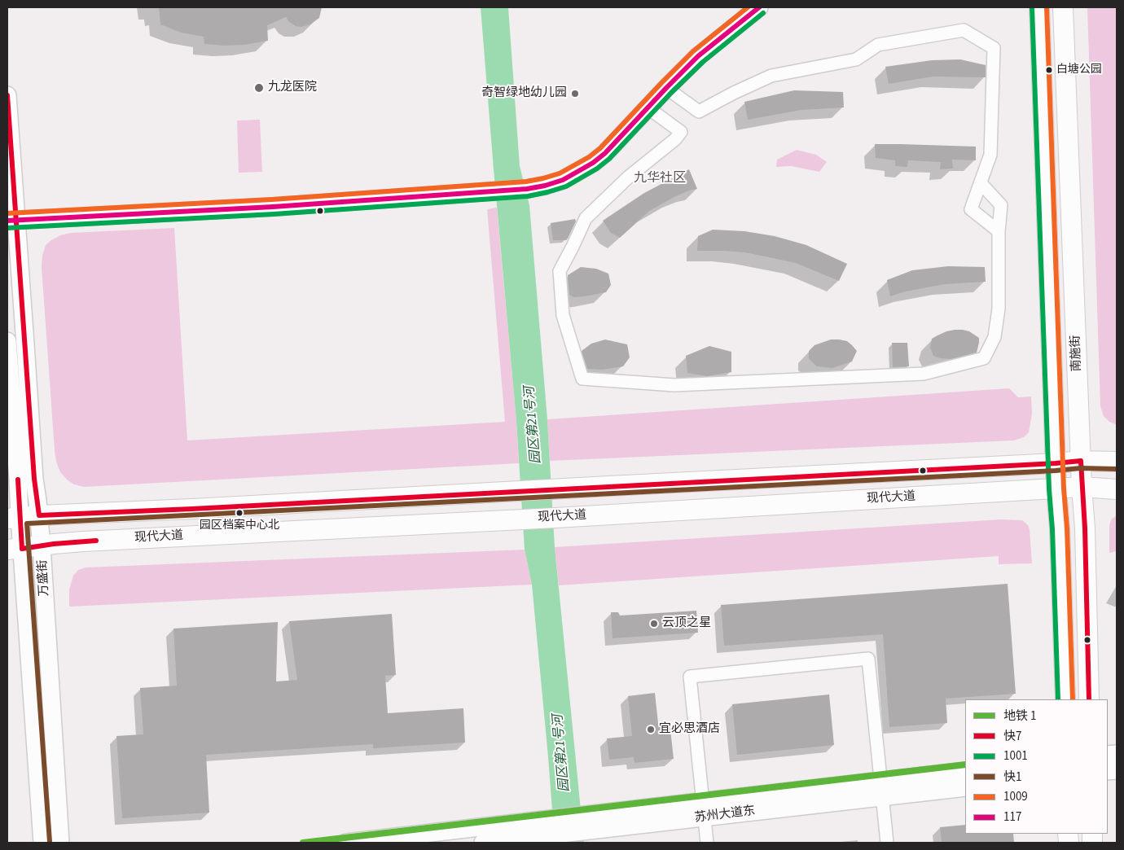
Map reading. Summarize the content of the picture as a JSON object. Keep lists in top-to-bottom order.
{
  "streets": {
    "main road": [
      "南施街",
      "现代大道",
      "万盛街",
      "苏州大道东"
    ]
  },
  "crossings": [
    ["南施街", "现代大道"],
    ["现代大道", "万盛街"]
  ],
  "districts": ["九华社区"],
  "water": ["园区第21号河"],
  "places": [
    "白塘公园",
    "九龙医院",
    "奇智绿地幼儿园",
    "园区档案中心北",
    "云顶之星",
    "宜必思酒店"
  ],
  "lines": [
    "transit line 1001",
    "transit line 1009",
    "transit line 117",
    "transit line 快7",
    "transit line 快1",
    "metro line 1"
  ],
  "legend": [
    "地铁 1",
    "快7",
    "1001",
    "快1",
    "1009",
    "117"
  ]
}
